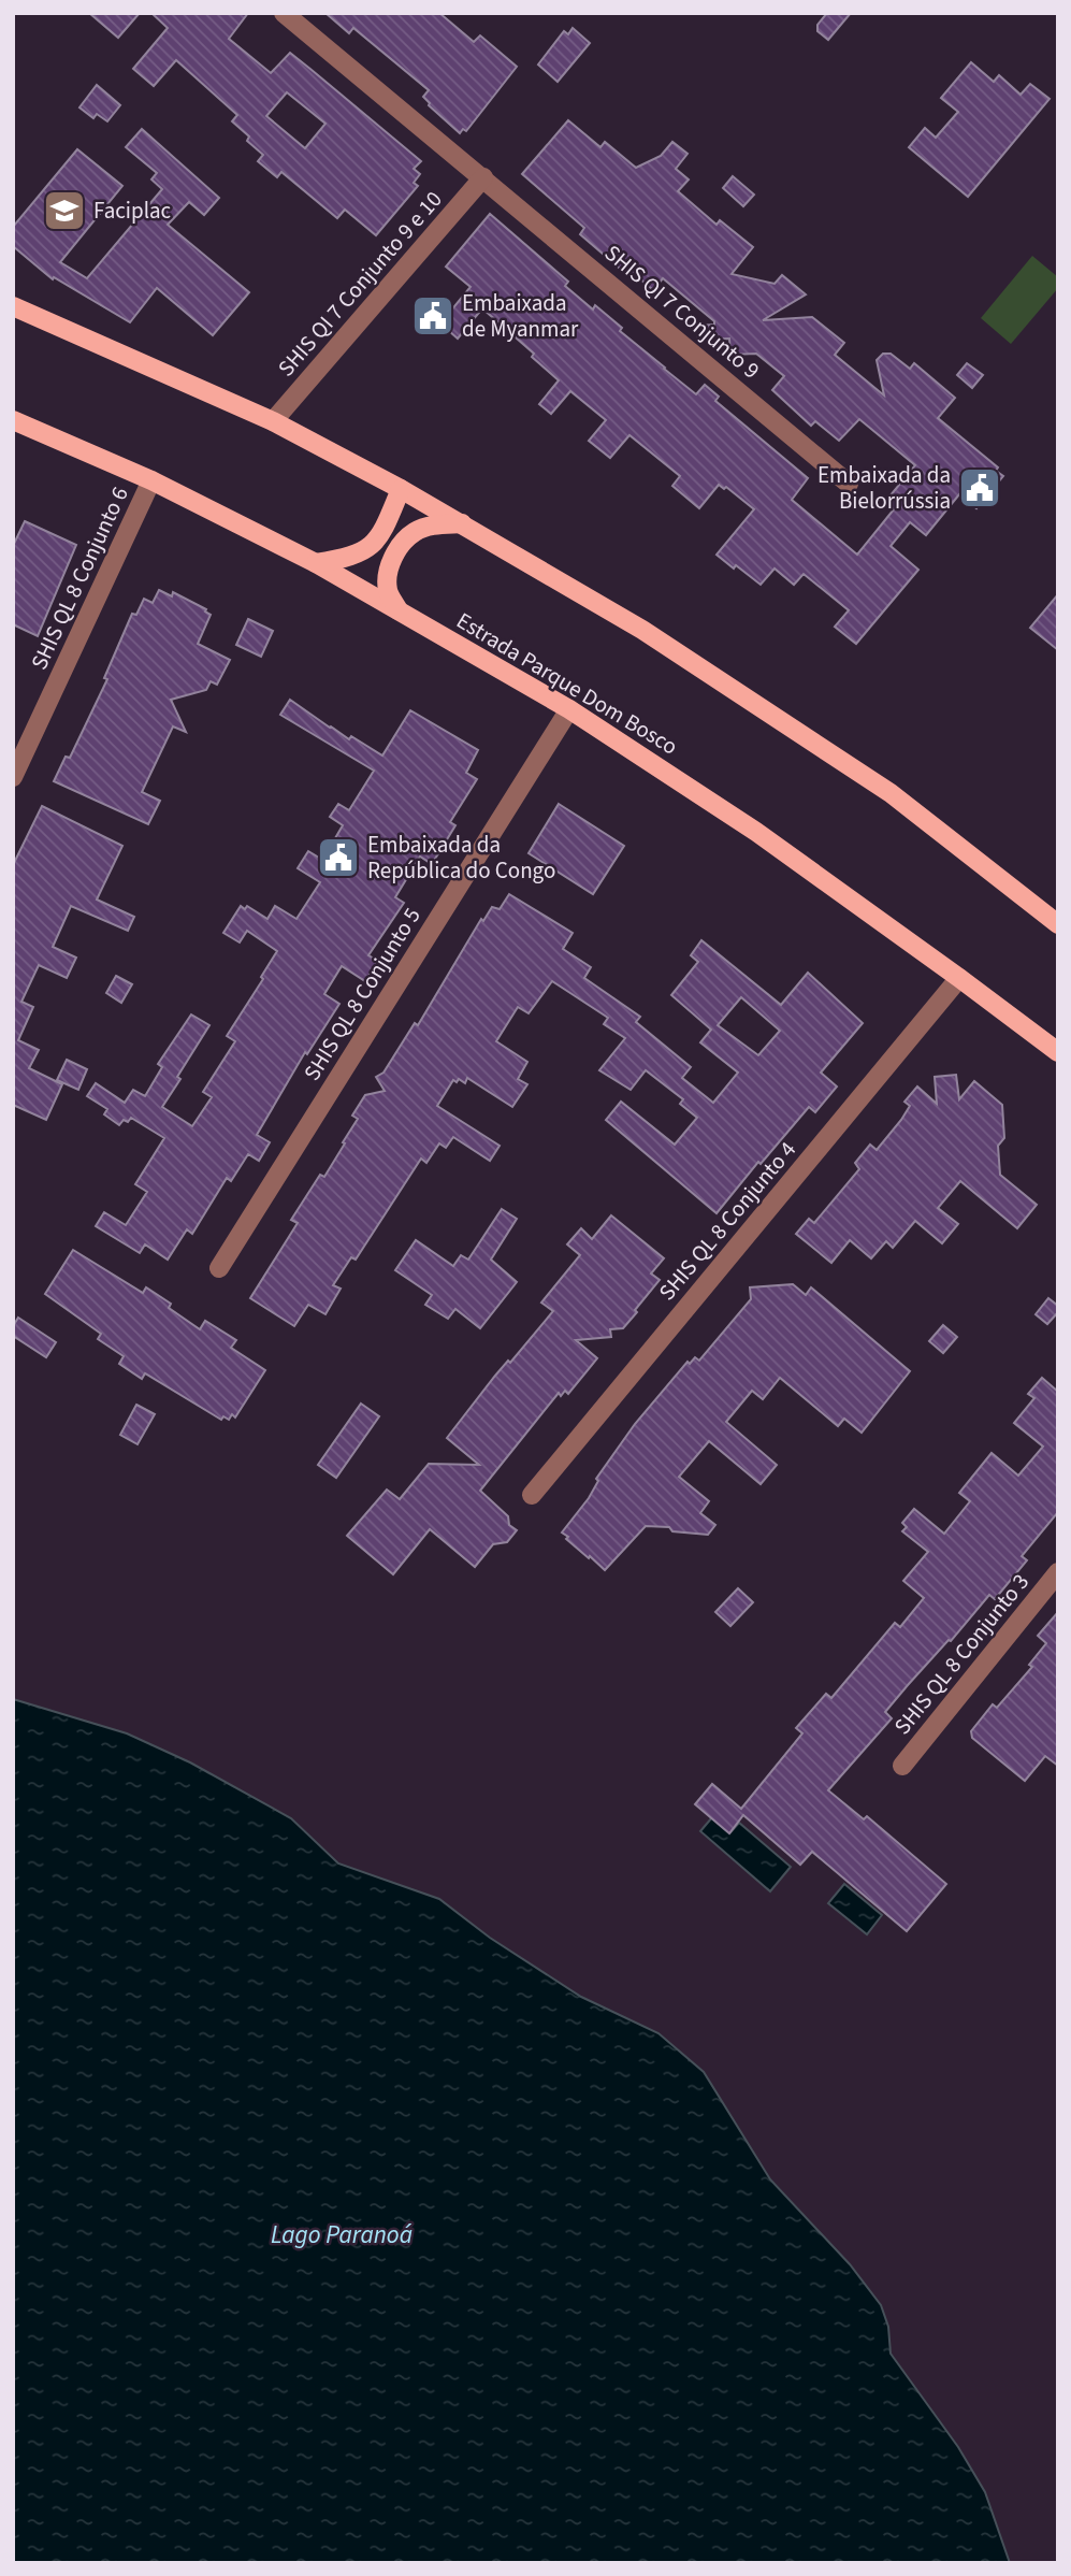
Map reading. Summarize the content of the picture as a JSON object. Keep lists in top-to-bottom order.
{
  "streets": {
    "main road": ["Estrada Parque Dom Bosco"],
    "street": [
      "SHIS QI 7 Conjunto 9 e 10",
      "SHIS QI 7 Conjunto 9",
      "SHIS QL 8 Conjunto 6",
      "SHIS QL 8 Conjunto 5",
      "SHIS QL 8 Conjunto 4",
      "SHIS QL 8 Conjunto 3"
    ]
  },
  "crossings": [
    ["SHIS QI 7 Conjunto 9 e 10", "SHIS QI 7 Conjunto 9"],
    ["SHIS QL 8 Conjunto 6", "Estrada Parque Dom Bosco"],
    ["Estrada Parque Dom Bosco", "SHIS QL 8 Conjunto 5"],
    ["Estrada Parque Dom Bosco", "SHIS QL 8 Conjunto 4"]
  ],
  "water": ["Lago Paranoá"],
  "places": {
    "school or university": ["Faciplac"],
    "public building": ["Embaixada de Myanmar", "Embaixada da Bielorrússia", "Embaixada da República do Congo"]
  }
}
